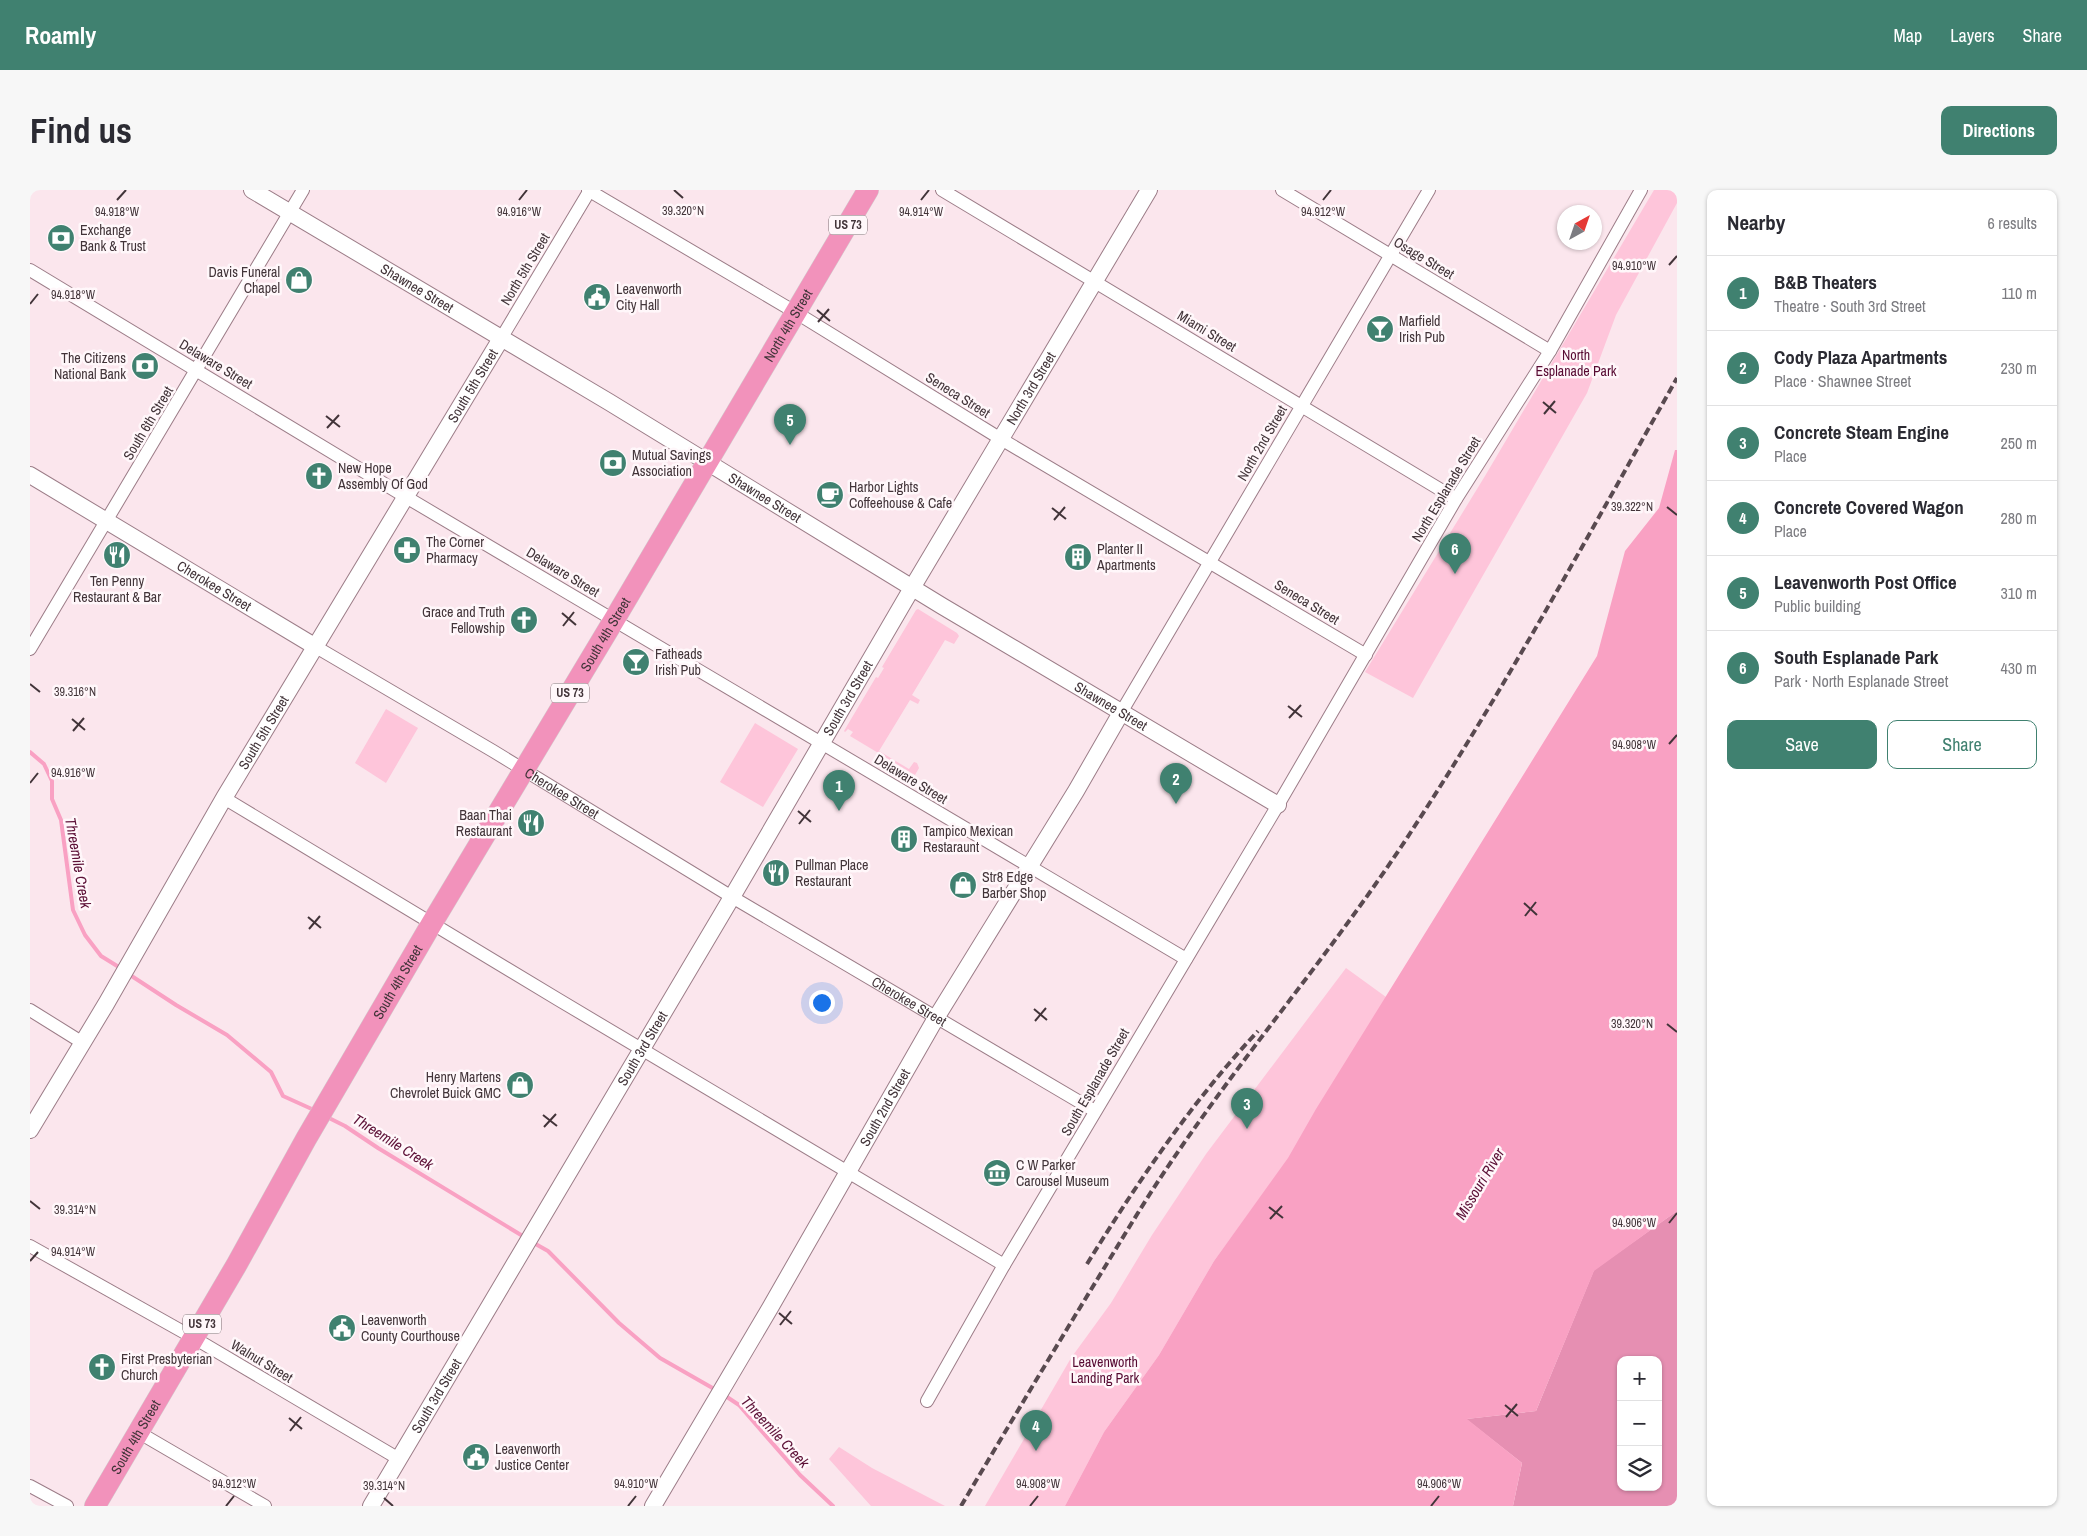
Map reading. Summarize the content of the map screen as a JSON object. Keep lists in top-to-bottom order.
{
  "streets": {
    "highway": ["US 73", "North 4th Street", "South 4th Street"],
    "street": [
      "Osage Street",
      "North 5th Street",
      "Shawnee Street",
      "Miami Street",
      "Delaware Street",
      "South 5th Street",
      "North 3rd Street",
      "Seneca Street",
      "South 6th Street",
      "North 2nd Street",
      "North Esplanade Street",
      "Cherokee Street",
      "South 3rd Street",
      "South Esplanade Street",
      "South 2nd Street",
      "Walnut Street"
    ]
  },
  "crossings": [
    ["Osage Street", "North 2nd Street"],
    ["Osage Street", "North Esplanade Street"],
    ["North 5th Street", "Shawnee Street"],
    ["North 5th Street", "South 5th Street"],
    ["North 5th Street", "Seneca Street"],
    ["Shawnee Street", "North 4th Street"],
    ["Shawnee Street", "South 5th Street"],
    ["Shawnee Street", "North 3rd Street"],
    ["Shawnee Street", "South 6th Street"],
    ["Shawnee Street", "North 2nd Street"],
    ["Shawnee Street", "North Esplanade Street"],
    ["Shawnee Street", "South 4th Street"],
    ["Shawnee Street", "South 3rd Street"],
    ["Shawnee Street", "South Esplanade Street"],
    ["Shawnee Street", "South 2nd Street"],
    ["North 4th Street", "Seneca Street"],
    ["North 4th Street", "South 4th Street"],
    ["Miami Street", "North 3rd Street"],
    ["Miami Street", "North 2nd Street"],
    ["Miami Street", "North Esplanade Street"],
    ["Delaware Street", "South 5th Street"],
    ["Delaware Street", "South 6th Street"],
    ["Delaware Street", "South 4th Street"],
    ["Delaware Street", "South 3rd Street"],
    ["Delaware Street", "South Esplanade Street"],
    ["Delaware Street", "South 2nd Street"],
    ["South 5th Street", "Cherokee Street"],
    ["North 3rd Street", "Seneca Street"],
    ["North 3rd Street", "South 3rd Street"],
    ["Seneca Street", "North 2nd Street"],
    ["Seneca Street", "North Esplanade Street"],
    ["South 6th Street", "Cherokee Street"],
    ["North 2nd Street", "South 2nd Street"],
    ["North Esplanade Street", "South Esplanade Street"],
    ["Cherokee Street", "South 4th Street"],
    ["Cherokee Street", "South 3rd Street"],
    ["Cherokee Street", "South Esplanade Street"],
    ["Cherokee Street", "South 2nd Street"],
    ["South 4th Street", "Walnut Street"],
    ["South 3rd Street", "Walnut Street"]
  ],
  "water": ["Threemile Creek", "Missouri River"],
  "parks": ["North Esplanade Park", "Leavenworth Landing Park"],
  "places": {
    "bank": ["Exchange Bank & Trust", "The Citizens National Bank", "Mutual Savings Association"],
    "shop": ["Davis Funeral Chapel", "Str8 Edge Barber Shop", "Henry Martens Chevrolet Buick GMC"],
    "public building": ["Leavenworth City Hall", "Leavenworth County Courthouse", "Leavenworth Justice Center"],
    "bar": ["Marfield Irish Pub", "Fatheads Irish Pub"],
    "church": ["New Hope Assembly Of God", "Grace and Truth Fellowship", "First Presbyterian Church"],
    "cafe": ["Harbor Lights Coffeehouse & Cafe"],
    "pharmacy": ["The Corner Pharmacy"],
    "restaurant": ["Ten Penny Restaurant & Bar", "Baan Thai Restaurant", "Pullman Place Restaurant"],
    "building": ["Planter II Apartments", "Tampico Mexican Restaraunt"],
    "museum": ["C W Parker Carousel Museum"]
  },
  "north": "top right",
  "page": {
    "header": "Roamly",
    "nav": ["Map", "Layers", "Share"],
    "buttons": [
      "Directions",
      ["Save", "Share"]
    ],
    "title": "Find us",
    "heading": ["Nearby", "6 results"],
    "list": [
      {
        "mark": "1",
        "name": "B&B Theaters",
        "note": "Theatre · South 3rd Street",
        "value": "110 m"
      },
      {
        "mark": "2",
        "name": "Cody Plaza Apartments",
        "note": "Place · Shawnee Street",
        "value": "230 m"
      },
      {
        "mark": "3",
        "name": "Concrete Steam Engine",
        "note": "Place",
        "value": "250 m"
      },
      {
        "mark": "4",
        "name": "Concrete Covered Wagon",
        "note": "Place",
        "value": "280 m"
      },
      {
        "mark": "5",
        "name": "Leavenworth Post Office",
        "note": "Public building",
        "value": "310 m"
      },
      {
        "mark": "6",
        "name": "South Esplanade Park",
        "note": "Park · North Esplanade Street",
        "value": "430 m"
      }
    ],
    "pins": [
      "5",
      "6",
      "2",
      "1",
      "3",
      "4"
    ],
    "map_buttons": ["+", "−"]
  },
  "coordinates": [
    "39.320°N",
    "94.918°W",
    "94.916°W",
    "94.914°W",
    "94.912°W",
    "94.910°W",
    "39.322°N",
    "39.316°N",
    "94.908°W",
    "39.314°N",
    "94.906°W"
  ]
}
